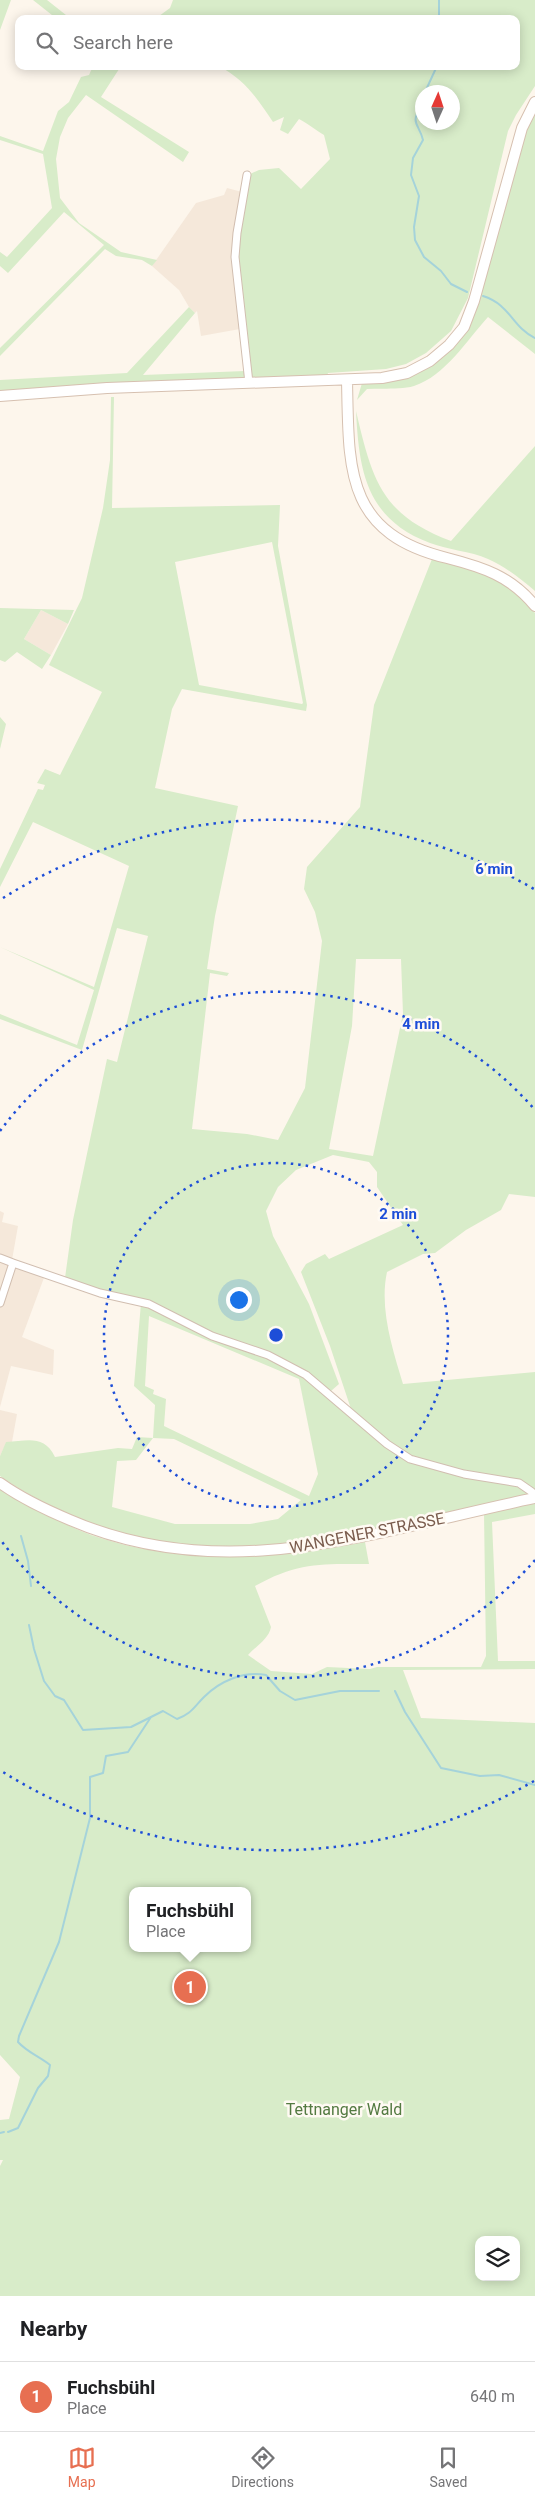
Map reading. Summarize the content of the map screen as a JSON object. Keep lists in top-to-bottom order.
{
  "streets": {
    "main road": ["WANGENER STRASSE"]
  },
  "parks": ["Tettnanger Wald"],
  "north": "top",
  "page": {
    "search": "Search here",
    "popup": ["Fuchsbühl", "Place"],
    "pins": "1",
    "heading": "Nearby",
    "list": [
      {
        "mark": "1",
        "name": "Fuchsbühl",
        "note": "Place",
        "value": "640 m"
      }
    ],
    "nav": ["Map", "Directions", "Saved"]
  },
  "rings": ["6 min", "4 min", "2 min"]
}
